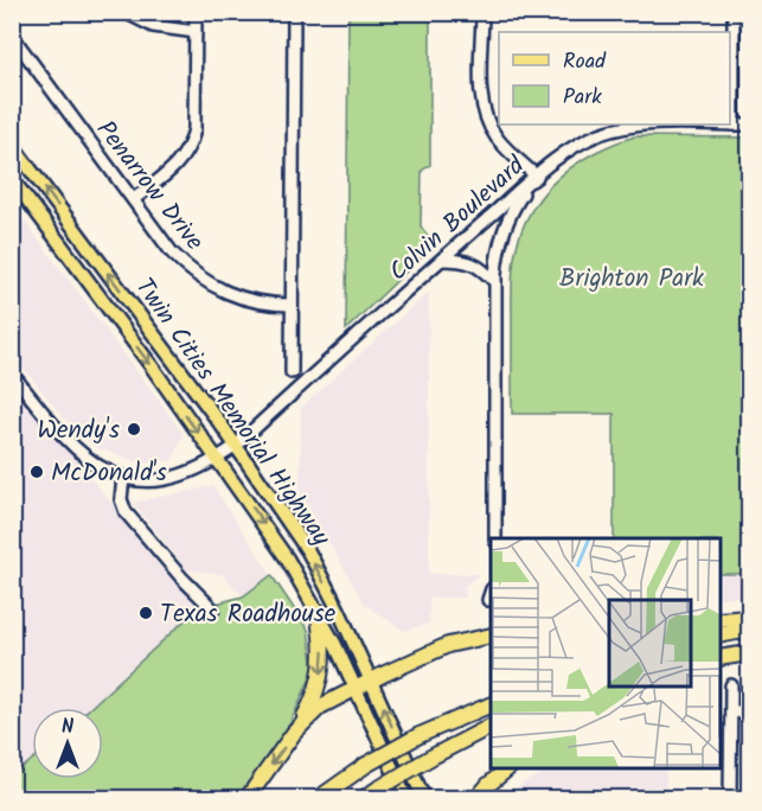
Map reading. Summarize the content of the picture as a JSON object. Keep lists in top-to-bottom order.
{
  "streets": {
    "main road": ["Twin Cities Memorial Highway"],
    "street": ["Penarrow Drive", "Colvin Boulevard"]
  },
  "crossings": [
    ["Colvin Boulevard", "Twin Cities Memorial Highway"]
  ],
  "parks": ["Brighton Park"],
  "places": ["Wendy's", "McDonald's", "Texas Roadhouse"],
  "legend": ["Road", "Park"],
  "north": "top"
}
